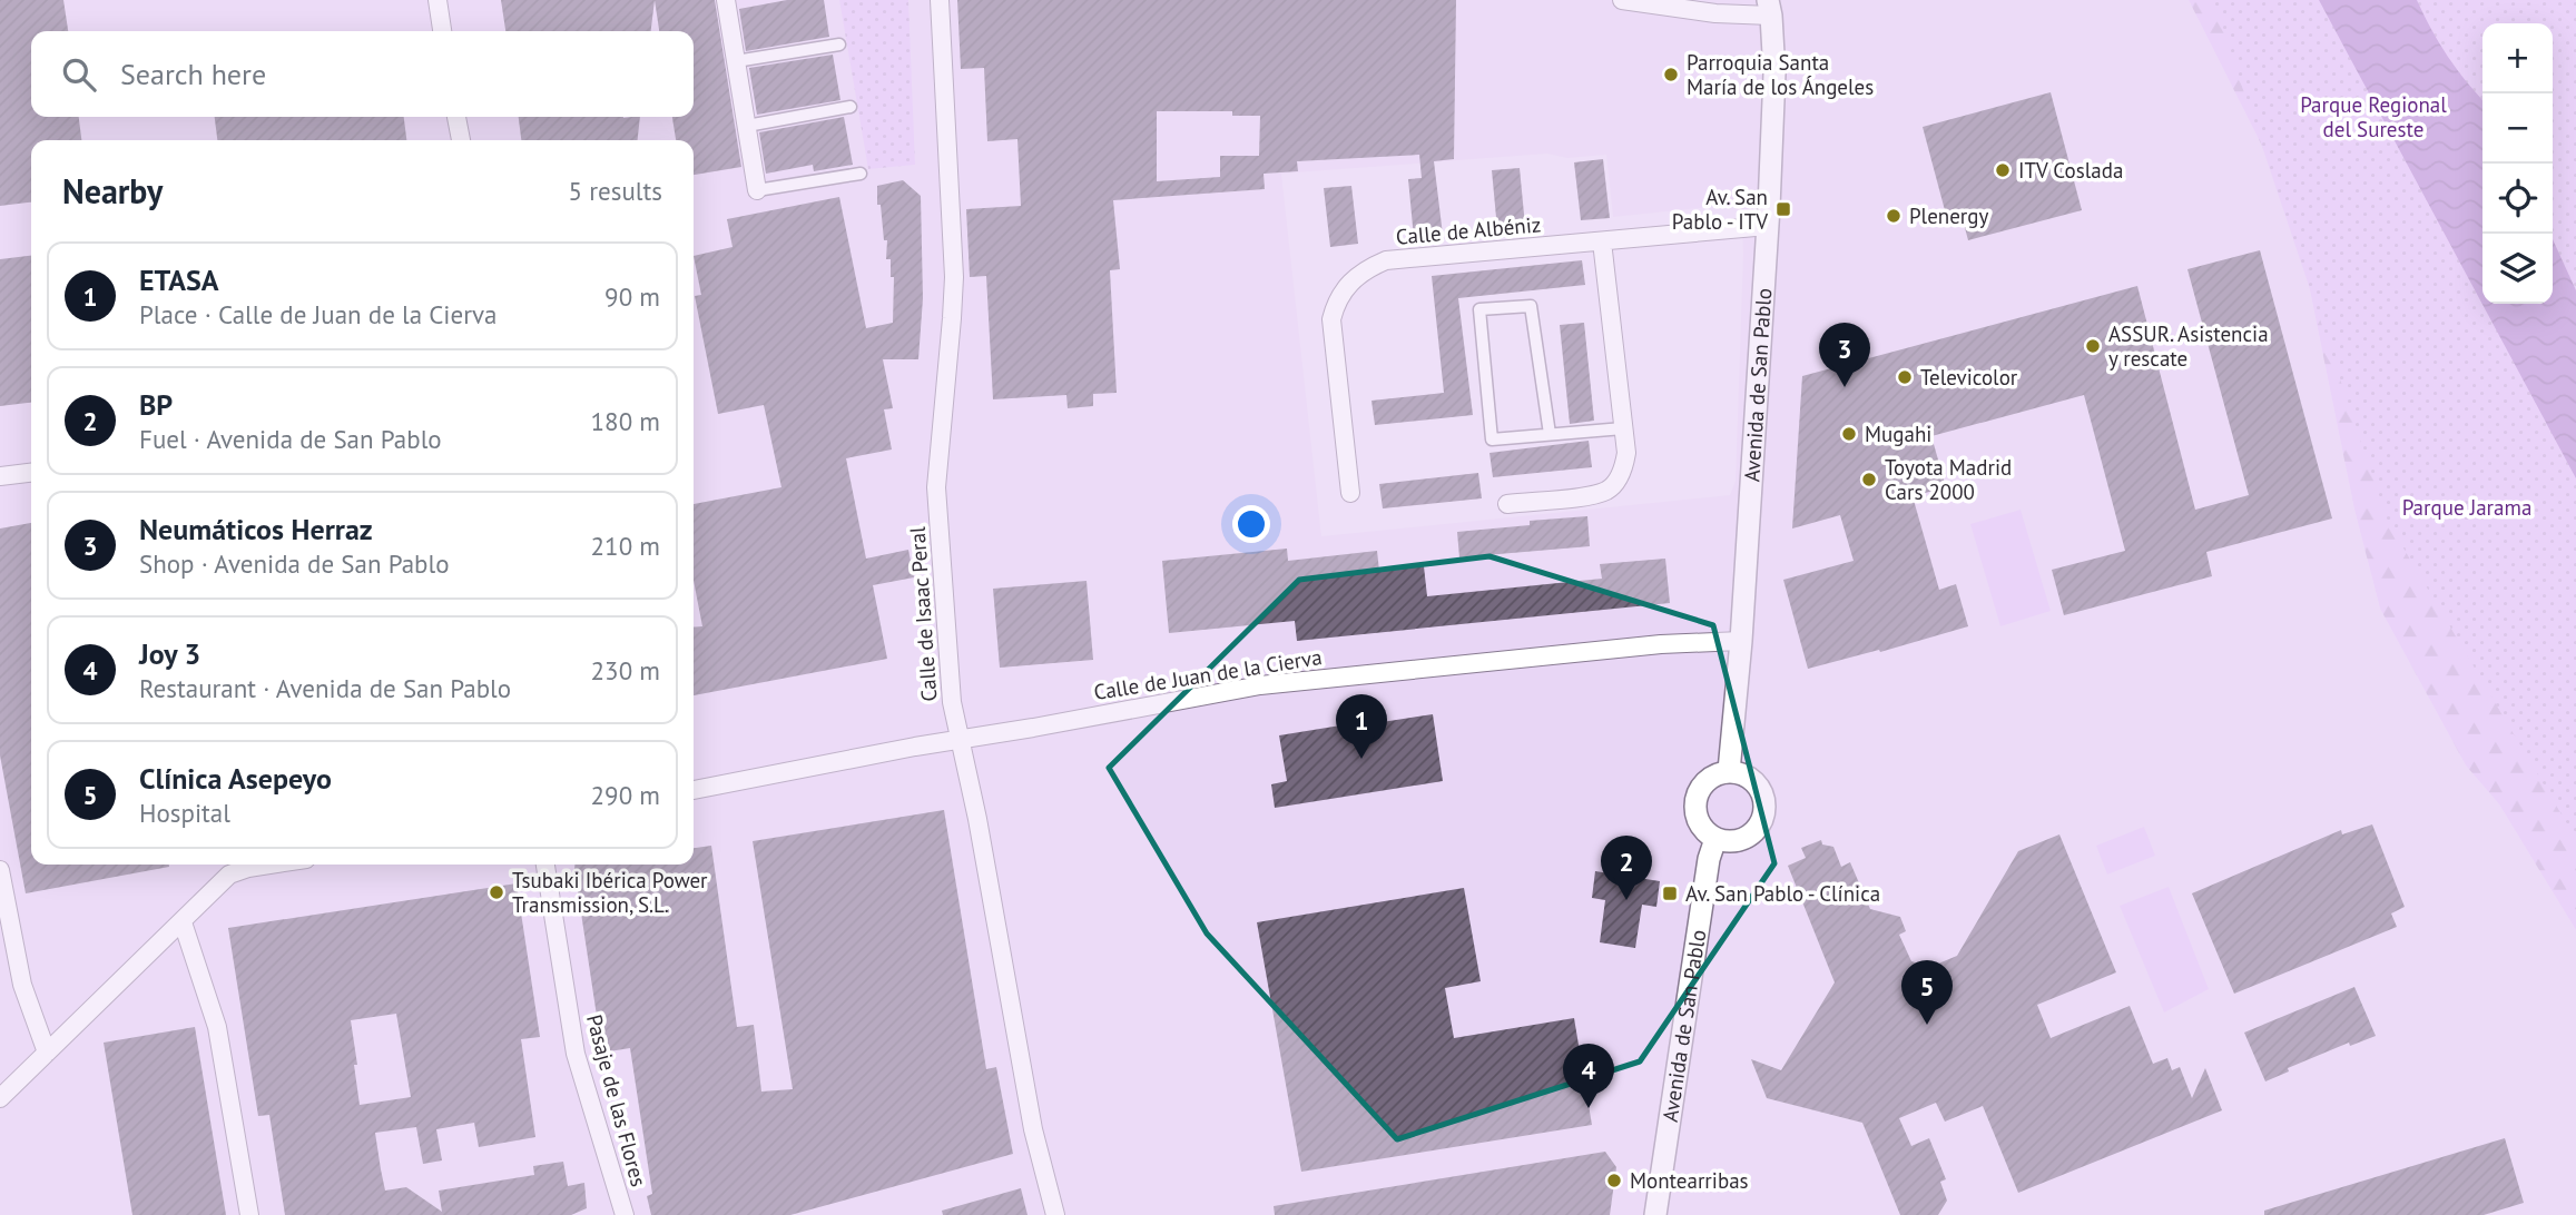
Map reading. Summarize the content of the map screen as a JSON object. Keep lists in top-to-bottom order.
{
  "streets": {
    "street": [
      "Calle de Albéniz",
      "Avenida de San Pablo",
      "Calle de Isaac Peral",
      "Calle de Juan de la Cierva",
      "Pasaje de las Flores"
    ]
  },
  "crossings": [
    ["Calle de Albéniz", "Avenida de San Pablo"],
    ["Avenida de San Pablo", "Calle de Juan de la Cierva"],
    ["Calle de Isaac Peral", "Calle de Juan de la Cierva"]
  ],
  "parks": ["Parque Regional del Sureste", "Parque Jarama"],
  "places": {
    "other": [
      "Parroquia Santa María de los Ángeles",
      "ITV Coslada",
      "Plenergy",
      "ASSUR. Asistencia y rescate",
      "Televicolor",
      "Mugahi",
      "Toyota Madrid Cars 2000",
      "Tsubaki Ibérica Power Transmission, S.L.",
      "Montearribas"
    ],
    "transit": ["Av. San Pablo - ITV", "Av. San Pablo - Clínica"]
  },
  "page": {
    "map_buttons": ["+", "−"],
    "search": "Search here",
    "heading": ["Nearby", "5 results"],
    "list": [
      {
        "mark": "1",
        "name": "ETASA",
        "note": "Place · Calle de Juan de la Cierva",
        "value": "90 m"
      },
      {
        "mark": "2",
        "name": "BP",
        "note": "Fuel · Avenida de San Pablo",
        "value": "180 m"
      },
      {
        "mark": "3",
        "name": "Neumáticos Herraz",
        "note": "Shop · Avenida de San Pablo",
        "value": "210 m"
      },
      {
        "mark": "4",
        "name": "Joy 3",
        "note": "Restaurant · Avenida de San Pablo",
        "value": "230 m"
      },
      {
        "mark": "5",
        "name": "Clínica Asepeyo",
        "note": "Hospital",
        "value": "290 m"
      }
    ],
    "pins": [
      "3",
      "1",
      "2",
      "5",
      "4"
    ]
  }
}
